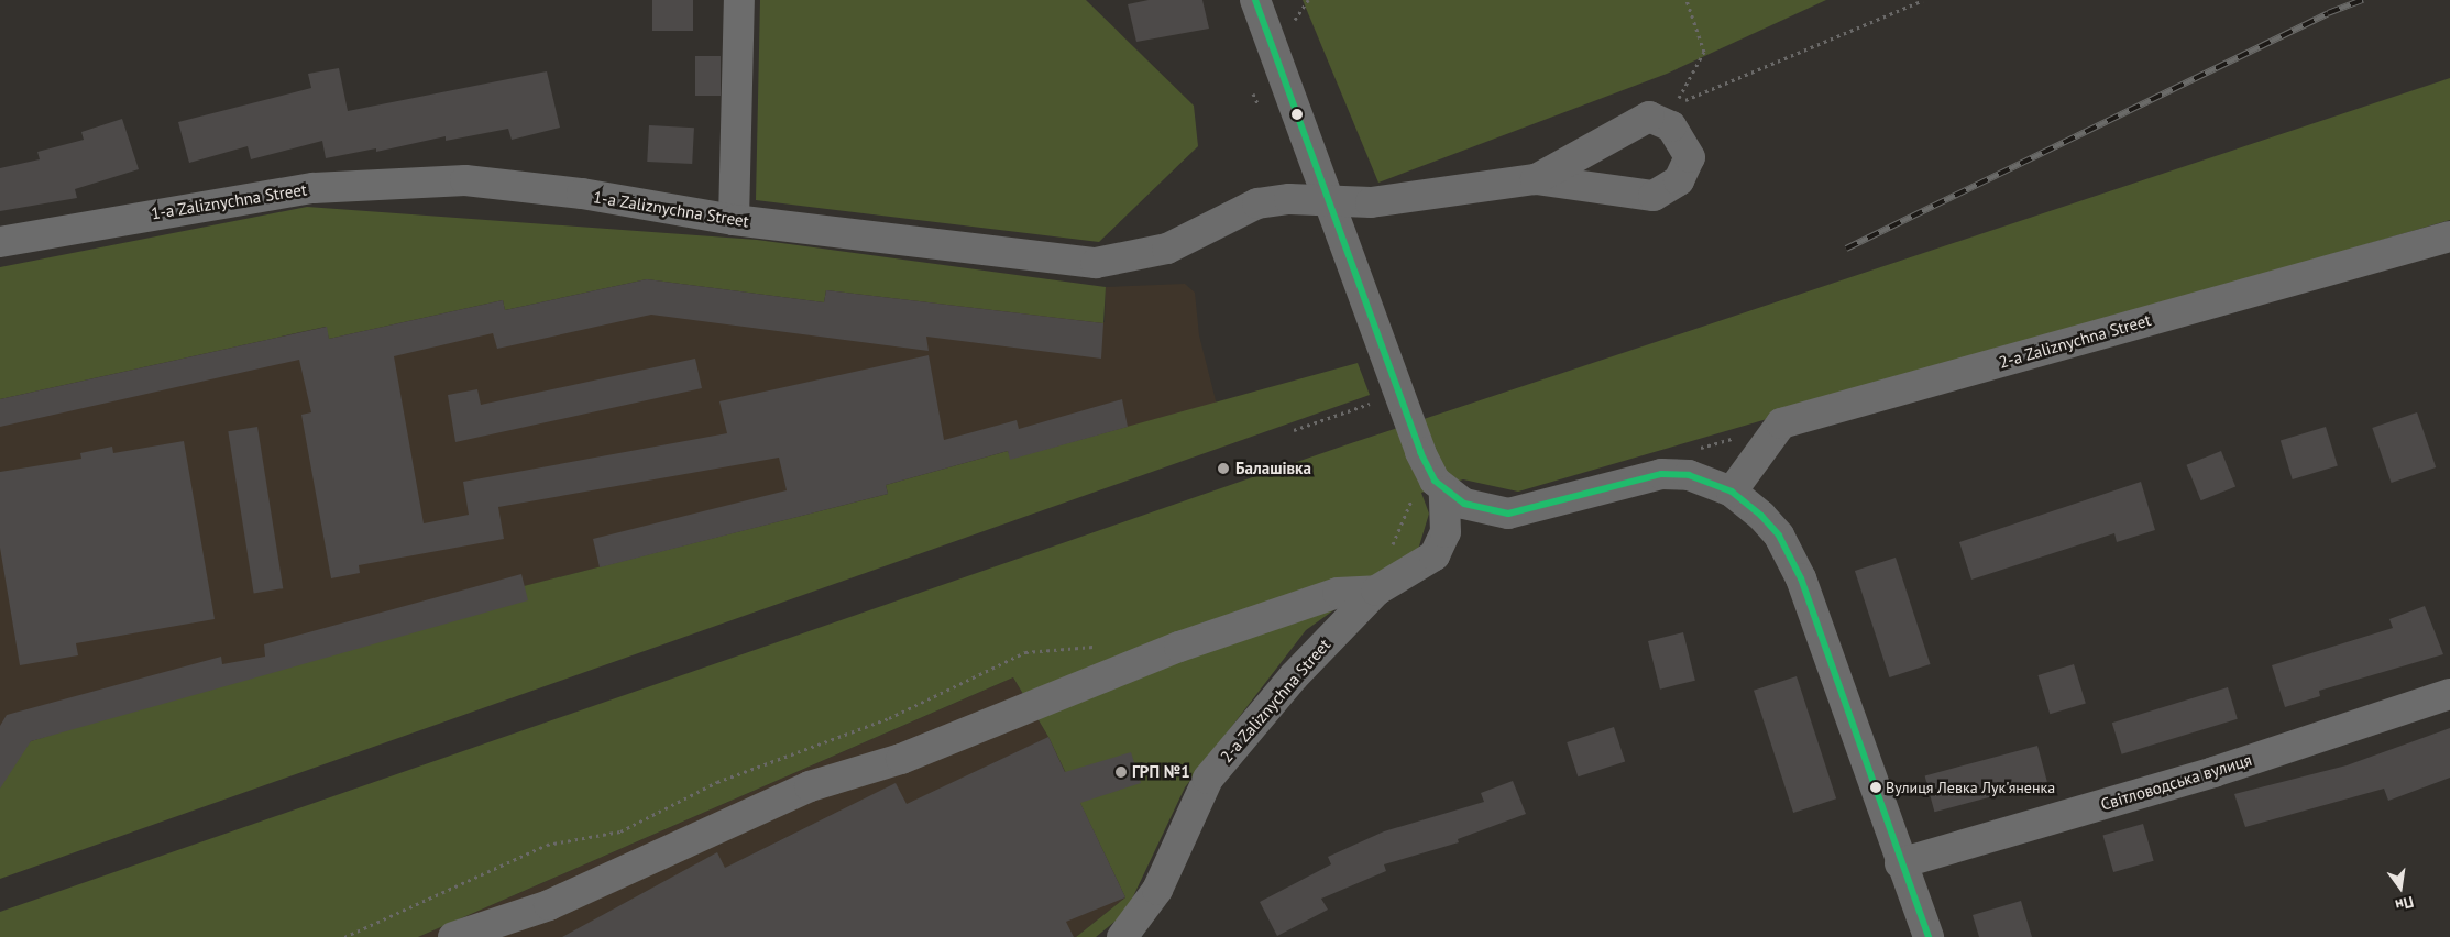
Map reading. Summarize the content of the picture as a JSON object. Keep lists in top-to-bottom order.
{
  "streets": {
    "street": ["1-a Zaliznychna Street", "2-a Zaliznychna Street", "Світловодська вулиця"]
  },
  "places": ["Балашівка", "ГРП №1", "Вулиця Левка Лук'яненка"],
  "north": "bottom"
}
